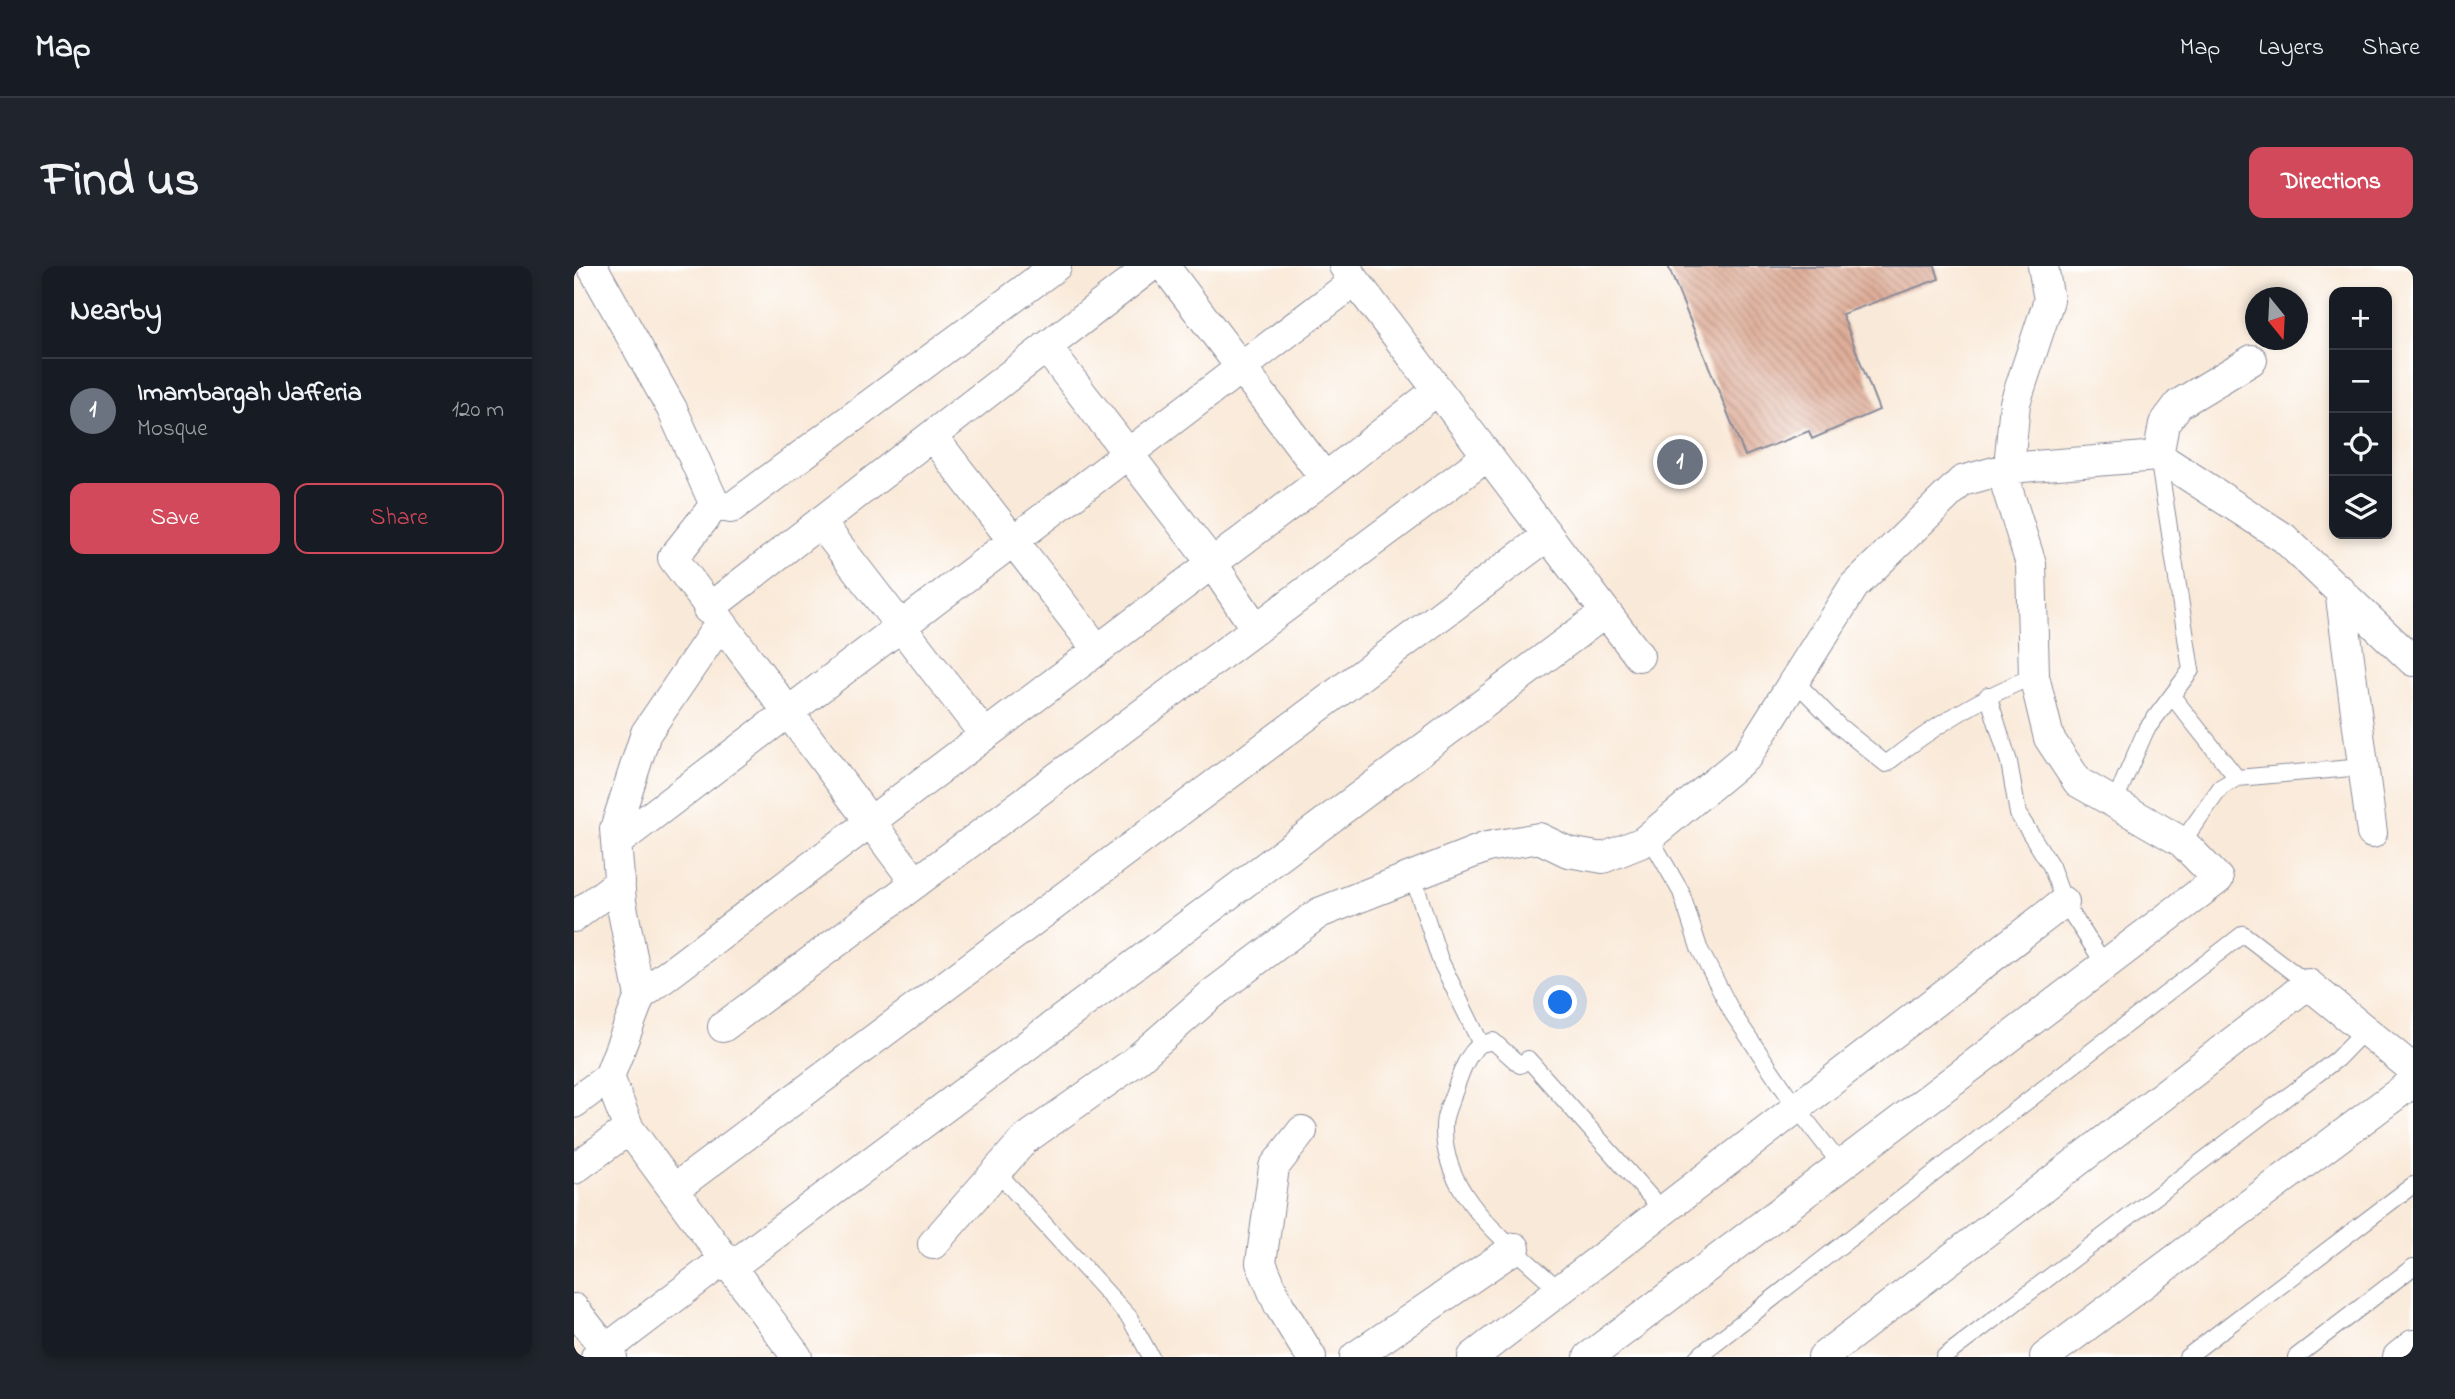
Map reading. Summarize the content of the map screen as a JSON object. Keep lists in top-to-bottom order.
{
  "north": "bottom",
  "page": {
    "header": "Map",
    "nav": ["Map", "Layers", "Share"],
    "title": "Find us",
    "buttons": [
      "Directions",
      ["Save", "Share"]
    ],
    "heading": "Nearby",
    "map_buttons": ["+", "−"],
    "list": [
      {
        "mark": "1",
        "name": "Imambargah Jafferia",
        "note": "Mosque",
        "value": "120 m"
      }
    ],
    "pins": "1"
  }
}
